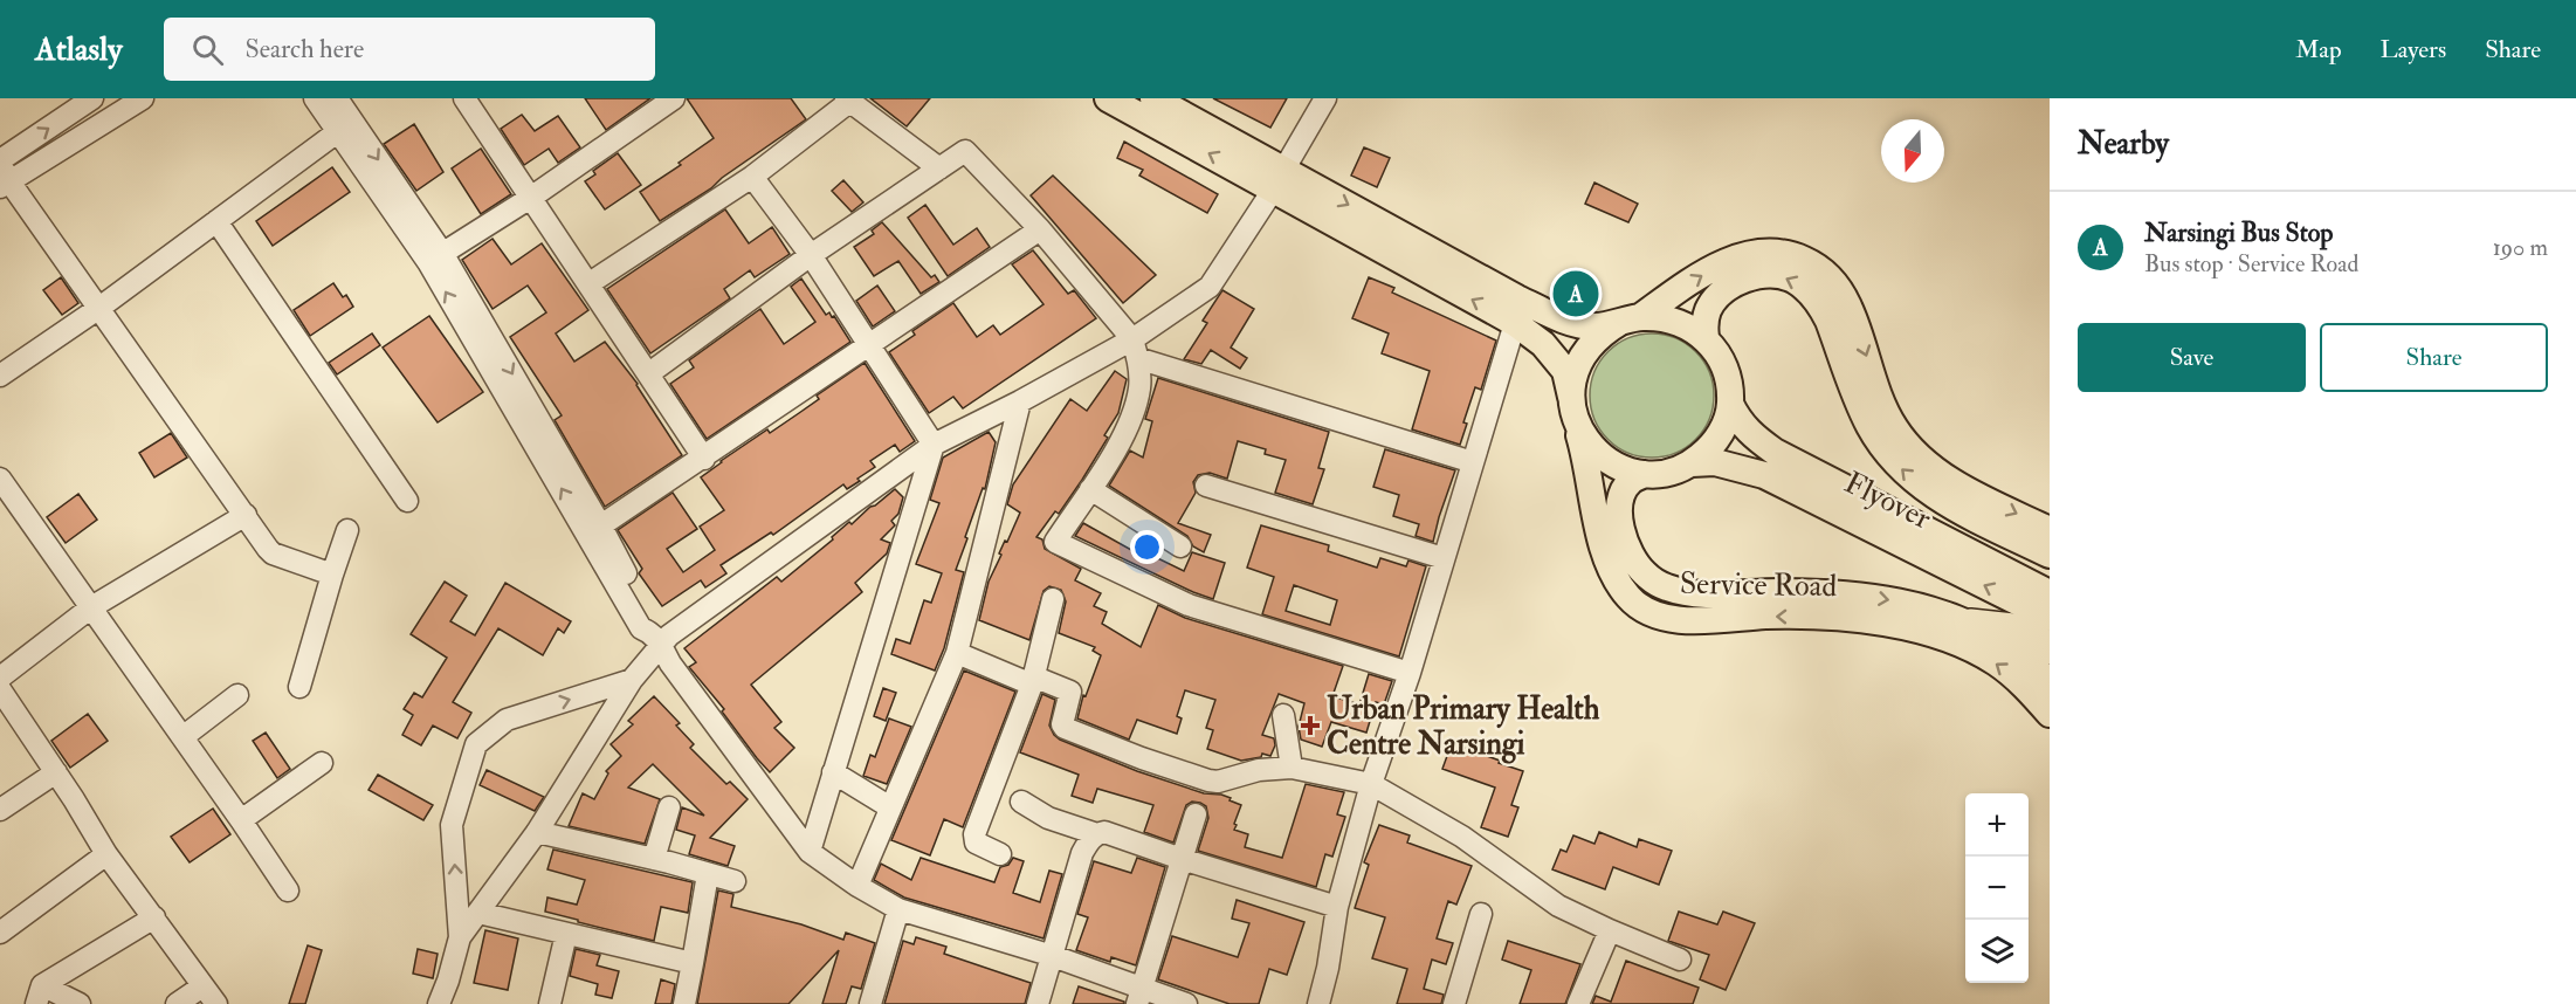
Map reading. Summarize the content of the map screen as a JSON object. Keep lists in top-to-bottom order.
{
  "streets": {
    "main road": ["Flyover", "Service Road"]
  },
  "crossings": [
    ["Flyover", "Service Road"]
  ],
  "places": {
    "health": ["Urban Primary Health Centre Narsingi"]
  },
  "north": "bottom",
  "page": {
    "header": "Atlasly",
    "search": "Search here",
    "nav": ["Map", "Layers", "Share"],
    "heading": "Nearby",
    "list": [
      {
        "mark": "A",
        "name": "Narsingi Bus Stop",
        "note": "Bus stop · Service Road",
        "value": "190 m"
      }
    ],
    "pins": "A",
    "buttons": ["Save", "Share"],
    "map_buttons": ["+", "−"]
  }
}
